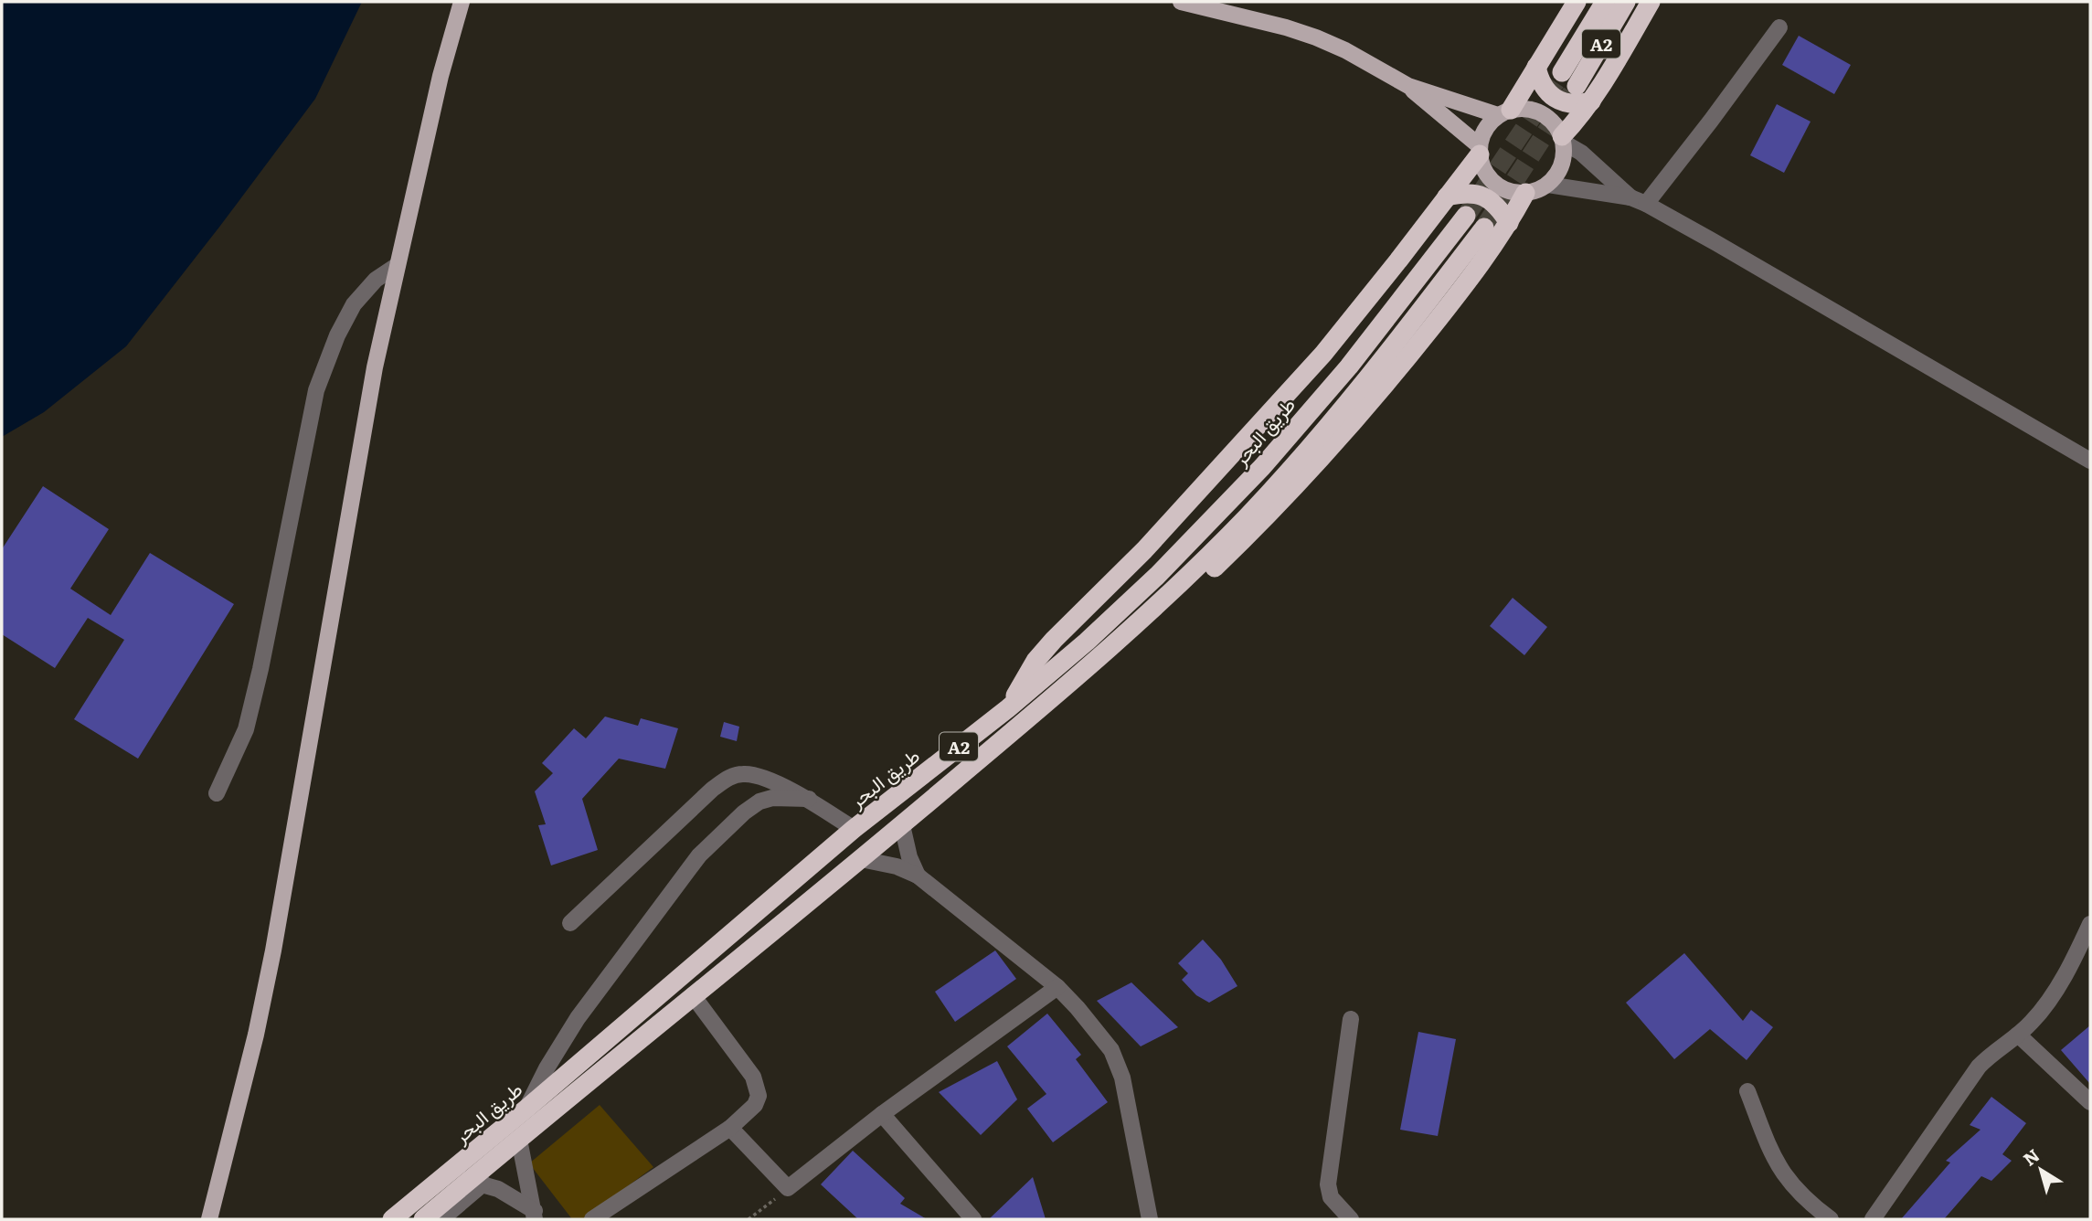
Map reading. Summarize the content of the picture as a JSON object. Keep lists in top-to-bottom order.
{
  "streets": {
    "highway": ["A2", "طريق البحر"]
  },
  "north": "top left"
}
